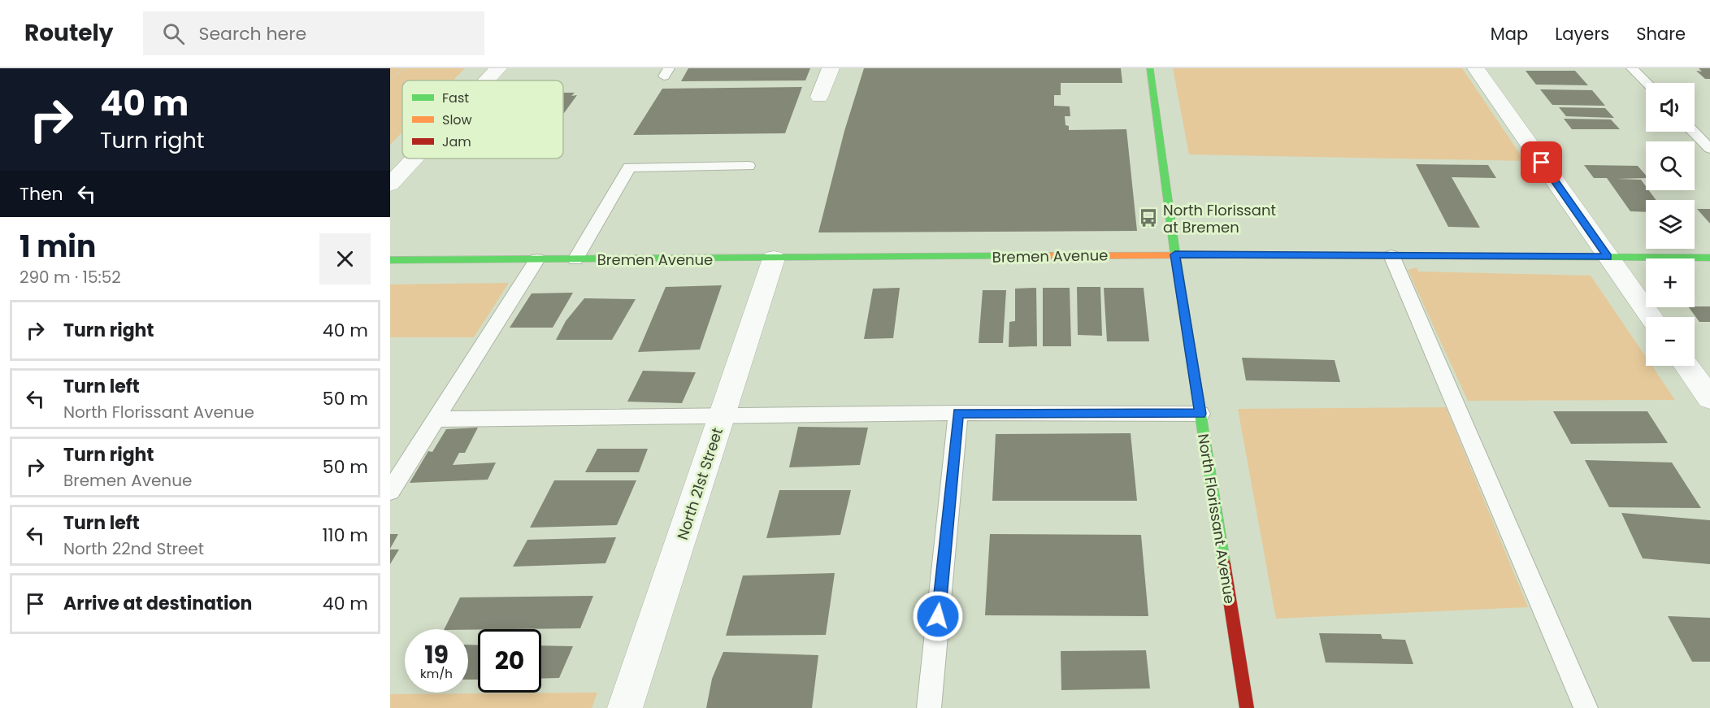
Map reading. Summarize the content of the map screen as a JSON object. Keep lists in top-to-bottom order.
{
  "streets": {
    "street": ["Bremen Avenue", "North 21st Street", "North Florissant Avenue"]
  },
  "crossings": [
    ["Bremen Avenue", "North 21st Street"],
    ["Bremen Avenue", "North Florissant Avenue"]
  ],
  "places": {
    "bus stop": ["North Florissant at Bremen"]
  },
  "legend": ["Fast", "Slow", "Jam"],
  "page": {
    "header": "Routely",
    "search": "Search here",
    "nav": ["Map", "Layers", "Share"],
    "turn": ["40 m", "Turn right"],
    "map_buttons": ["+", "−"],
    "then": "Then",
    "heading": ["1 min", "290 m · 15:52"],
    "list": [
      {
        "name": "Turn right",
        "value": "40 m"
      },
      {
        "name": "Turn left",
        "note": "North Florissant Avenue",
        "value": "50 m"
      },
      {
        "name": "Turn right",
        "note": "Bremen Avenue",
        "value": "50 m"
      },
      {
        "name": "Turn left",
        "note": "North 22nd Street",
        "value": "110 m"
      },
      {
        "name": "Arrive at destination",
        "value": "40 m"
      }
    ],
    "speed": "19 km/h",
    "limit": "20"
  }
}
